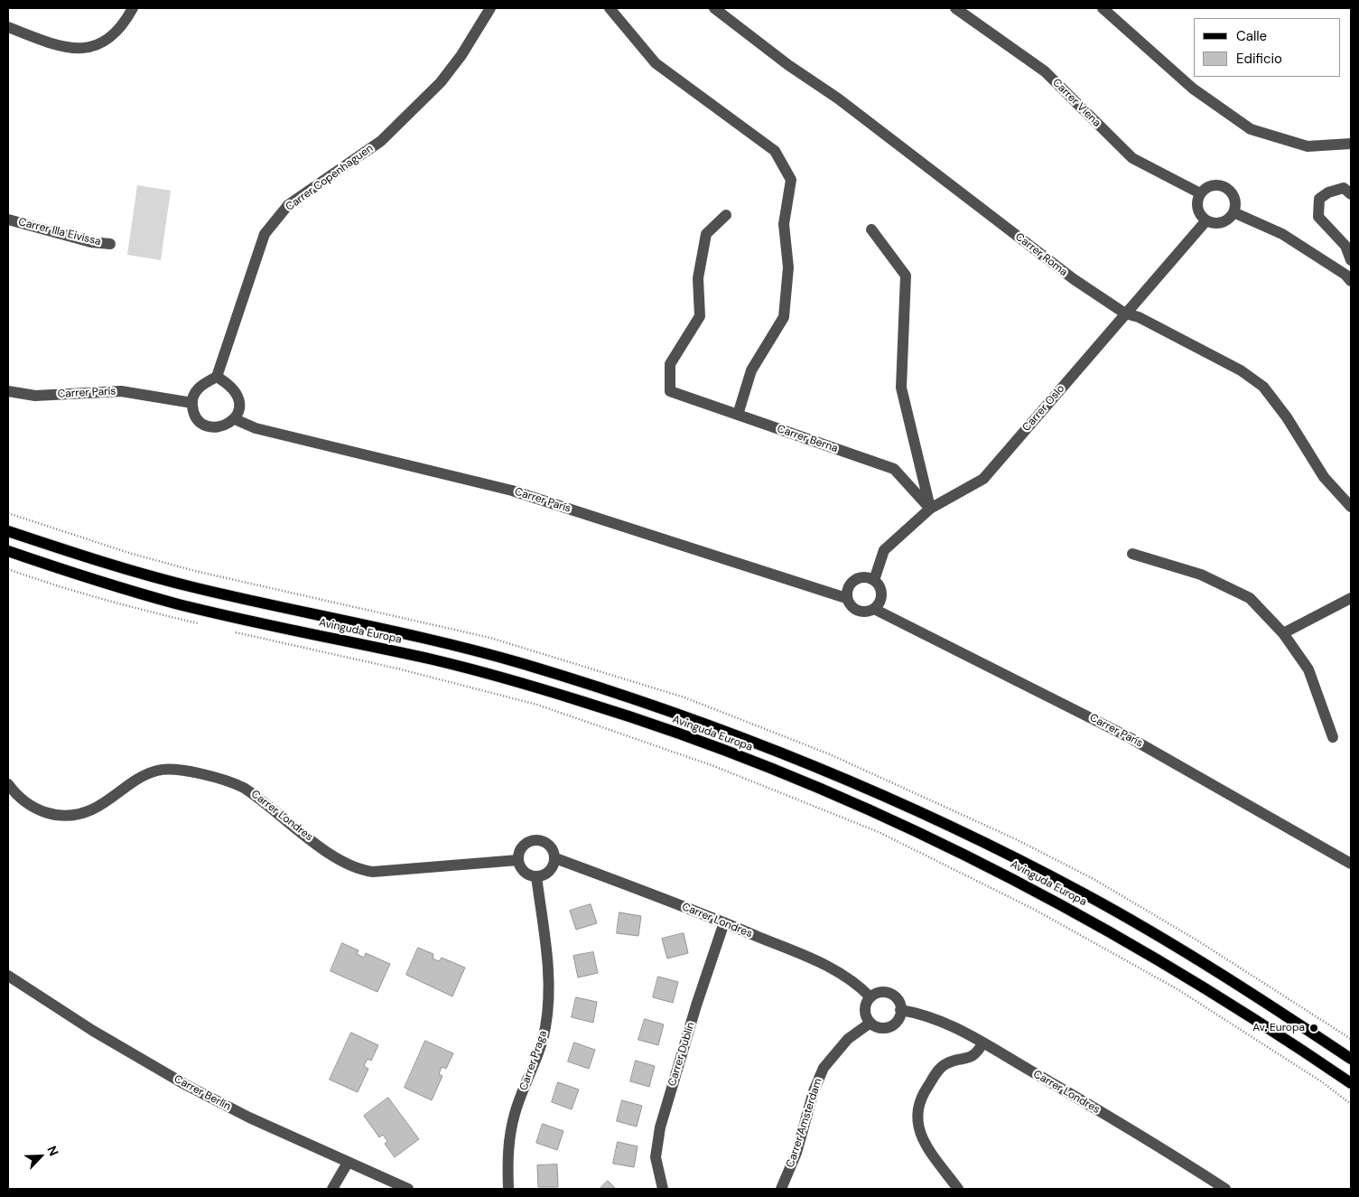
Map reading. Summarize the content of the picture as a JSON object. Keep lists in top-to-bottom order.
{
  "streets": {
    "main road": ["Avinguda Europa"],
    "street": [
      "Carrer Viena",
      "Carrer Copenhaguen",
      "Carrer Illa Eivissa",
      "Carrer Roma",
      "Carrer París",
      "Carrer Oslo",
      "Carrer Berna",
      "Carrer Londres",
      "Carrer Dublín",
      "Carrer Praga",
      "Carrer Berlín",
      "Carrer Amsterdam"
    ]
  },
  "crossings": [
    ["Carrer Viena", "Carrer Oslo"],
    ["Carrer Copenhaguen", "Carrer París"],
    ["Carrer Roma", "Carrer Oslo"],
    ["Carrer París", "Carrer Oslo"],
    ["Carrer Oslo", "Carrer Berna"],
    ["Carrer Londres", "Carrer Dublín"],
    ["Carrer Londres", "Carrer Praga"],
    ["Carrer Londres", "Carrer Amsterdam"]
  ],
  "places": ["Av. Europa"],
  "legend": ["Calle", "Edificio"],
  "north": "top right"
}
